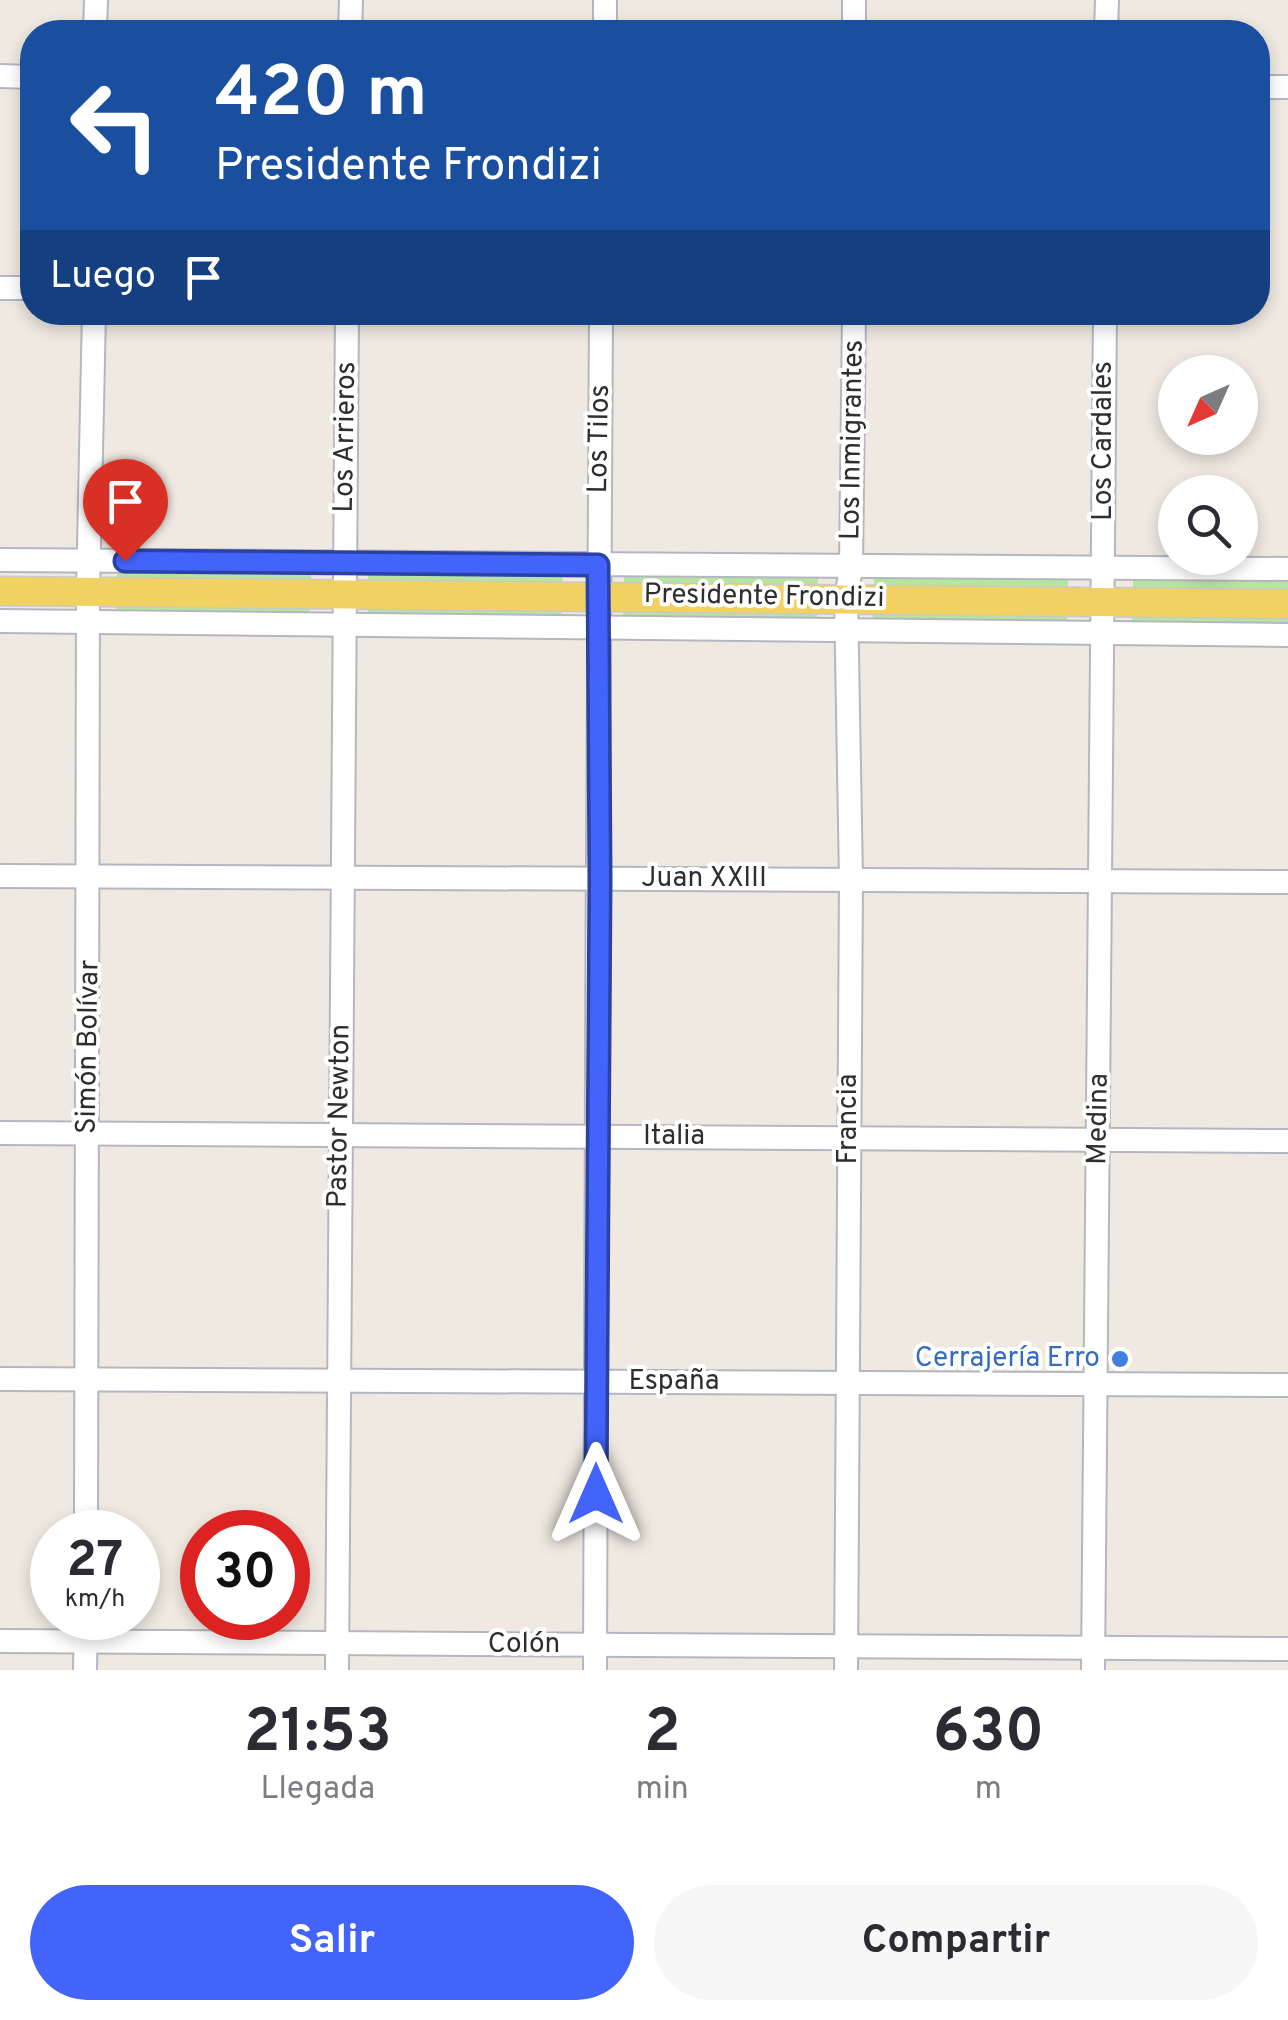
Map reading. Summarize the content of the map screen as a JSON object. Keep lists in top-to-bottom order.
{
  "streets": {
    "main road": ["Presidente Frondizi"],
    "street": [
      "Los Arrieros",
      "Los Tilos",
      "Los Inmigrantes",
      "Los Cardales",
      "Juan XXIII",
      "Simón Bolívar",
      "Pastor Newton",
      "Francia",
      "Medina",
      "Italia",
      "España",
      "Colón"
    ]
  },
  "crossings": [
    ["Los Arrieros", "Presidente Frondizi"],
    ["Los Arrieros", "Pastor Newton"],
    ["Los Tilos", "Presidente Frondizi"],
    ["Los Tilos", "Juan XXIII"],
    ["Los Tilos", "Italia"],
    ["Los Tilos", "España"],
    ["Los Tilos", "Colón"],
    ["Los Inmigrantes", "Presidente Frondizi"],
    ["Los Inmigrantes", "Francia"],
    ["Los Cardales", "Presidente Frondizi"],
    ["Los Cardales", "Medina"],
    ["Presidente Frondizi", "Simón Bolívar"],
    ["Presidente Frondizi", "Pastor Newton"],
    ["Presidente Frondizi", "Francia"],
    ["Presidente Frondizi", "Medina"],
    ["Juan XXIII", "Simón Bolívar"],
    ["Juan XXIII", "Pastor Newton"],
    ["Juan XXIII", "Francia"],
    ["Juan XXIII", "Medina"],
    ["Simón Bolívar", "Italia"],
    ["Simón Bolívar", "España"],
    ["Pastor Newton", "Italia"],
    ["Pastor Newton", "España"],
    ["Pastor Newton", "Colón"],
    ["Francia", "Italia"],
    ["Francia", "España"],
    ["Francia", "Colón"],
    ["Medina", "Italia"],
    ["Medina", "España"],
    ["Medina", "Colón"]
  ],
  "places": ["Cerrajería Erro"],
  "north": "bottom left",
  "page": {
    "turn": ["420 m", "Presidente Frondizi"],
    "then": "Luego",
    "speed": "27 km/h",
    "limit": "30",
    "eta": [
      "21:53",
      "Llegada",
      "2",
      "min",
      "630",
      "m"
    ],
    "buttons": ["Salir", "Compartir"]
  }
}
